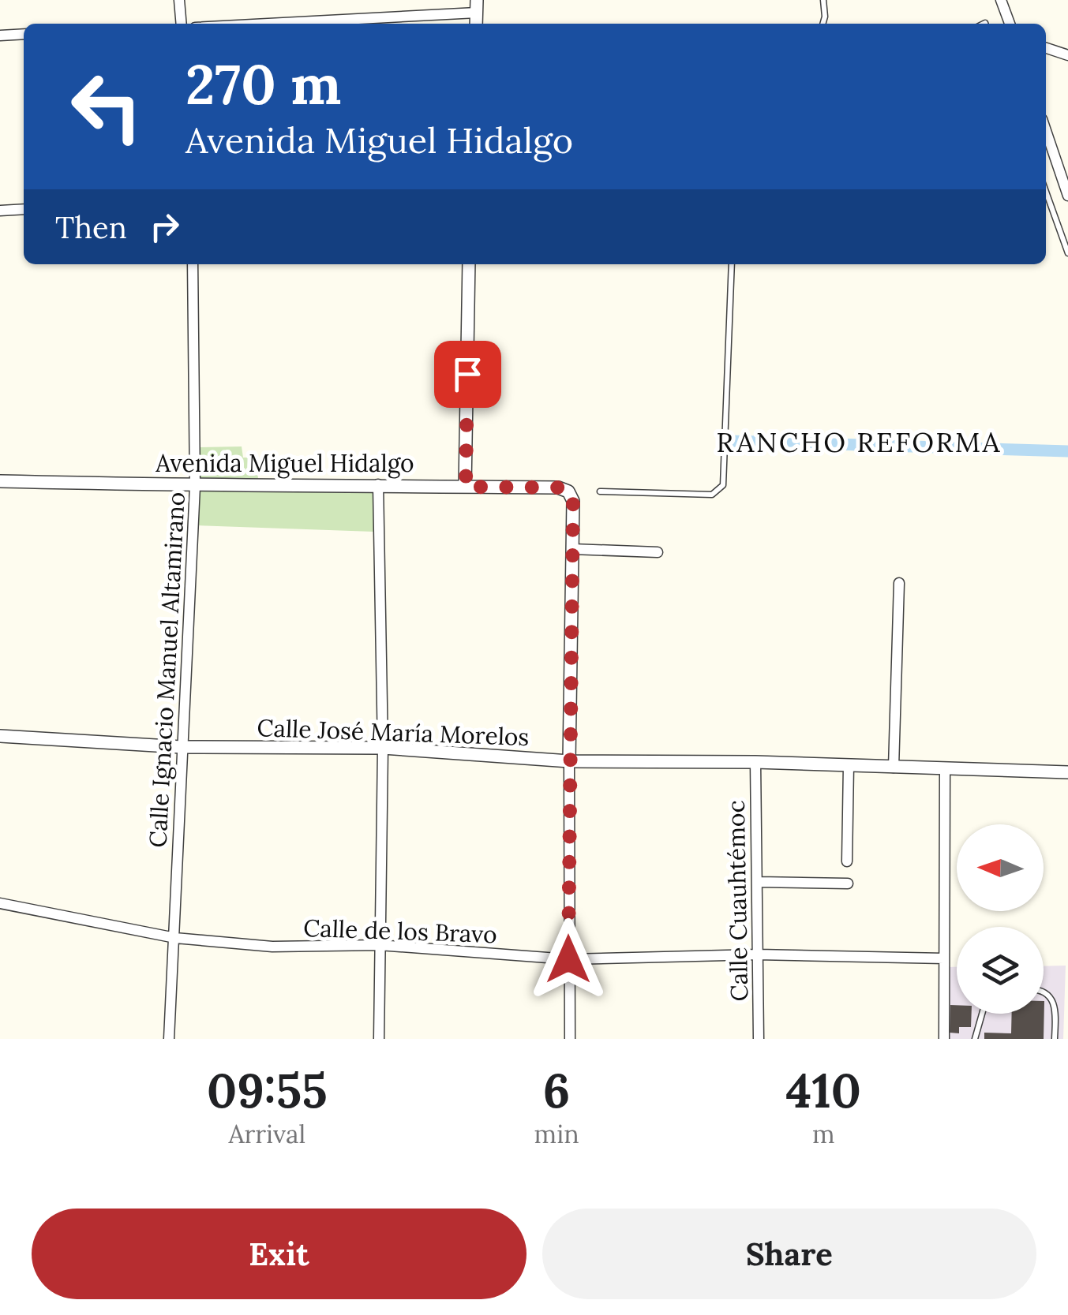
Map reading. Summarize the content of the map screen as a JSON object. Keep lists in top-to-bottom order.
{
  "streets": {
    "street": [
      "Avenida Miguel Hidalgo",
      "Calle Ignacio Manuel Altamirano",
      "Calle José María Morelos",
      "Calle Cuauhtémoc",
      "Calle de los Bravo"
    ]
  },
  "crossings": [
    ["Avenida Miguel Hidalgo", "Calle Ignacio Manuel Altamirano"],
    ["Calle Ignacio Manuel Altamirano", "Calle José María Morelos"],
    ["Calle Ignacio Manuel Altamirano", "Calle de los Bravo"],
    ["Calle José María Morelos", "Calle Cuauhtémoc"],
    ["Calle Cuauhtémoc", "Calle de los Bravo"]
  ],
  "districts": ["RANCHO REFORMA"],
  "north": "left",
  "page": {
    "turn": ["270 m", "Avenida Miguel Hidalgo"],
    "then": "Then",
    "eta": [
      "09:55",
      "Arrival",
      "6",
      "min",
      "410",
      "m"
    ],
    "buttons": ["Exit", "Share"]
  }
}
